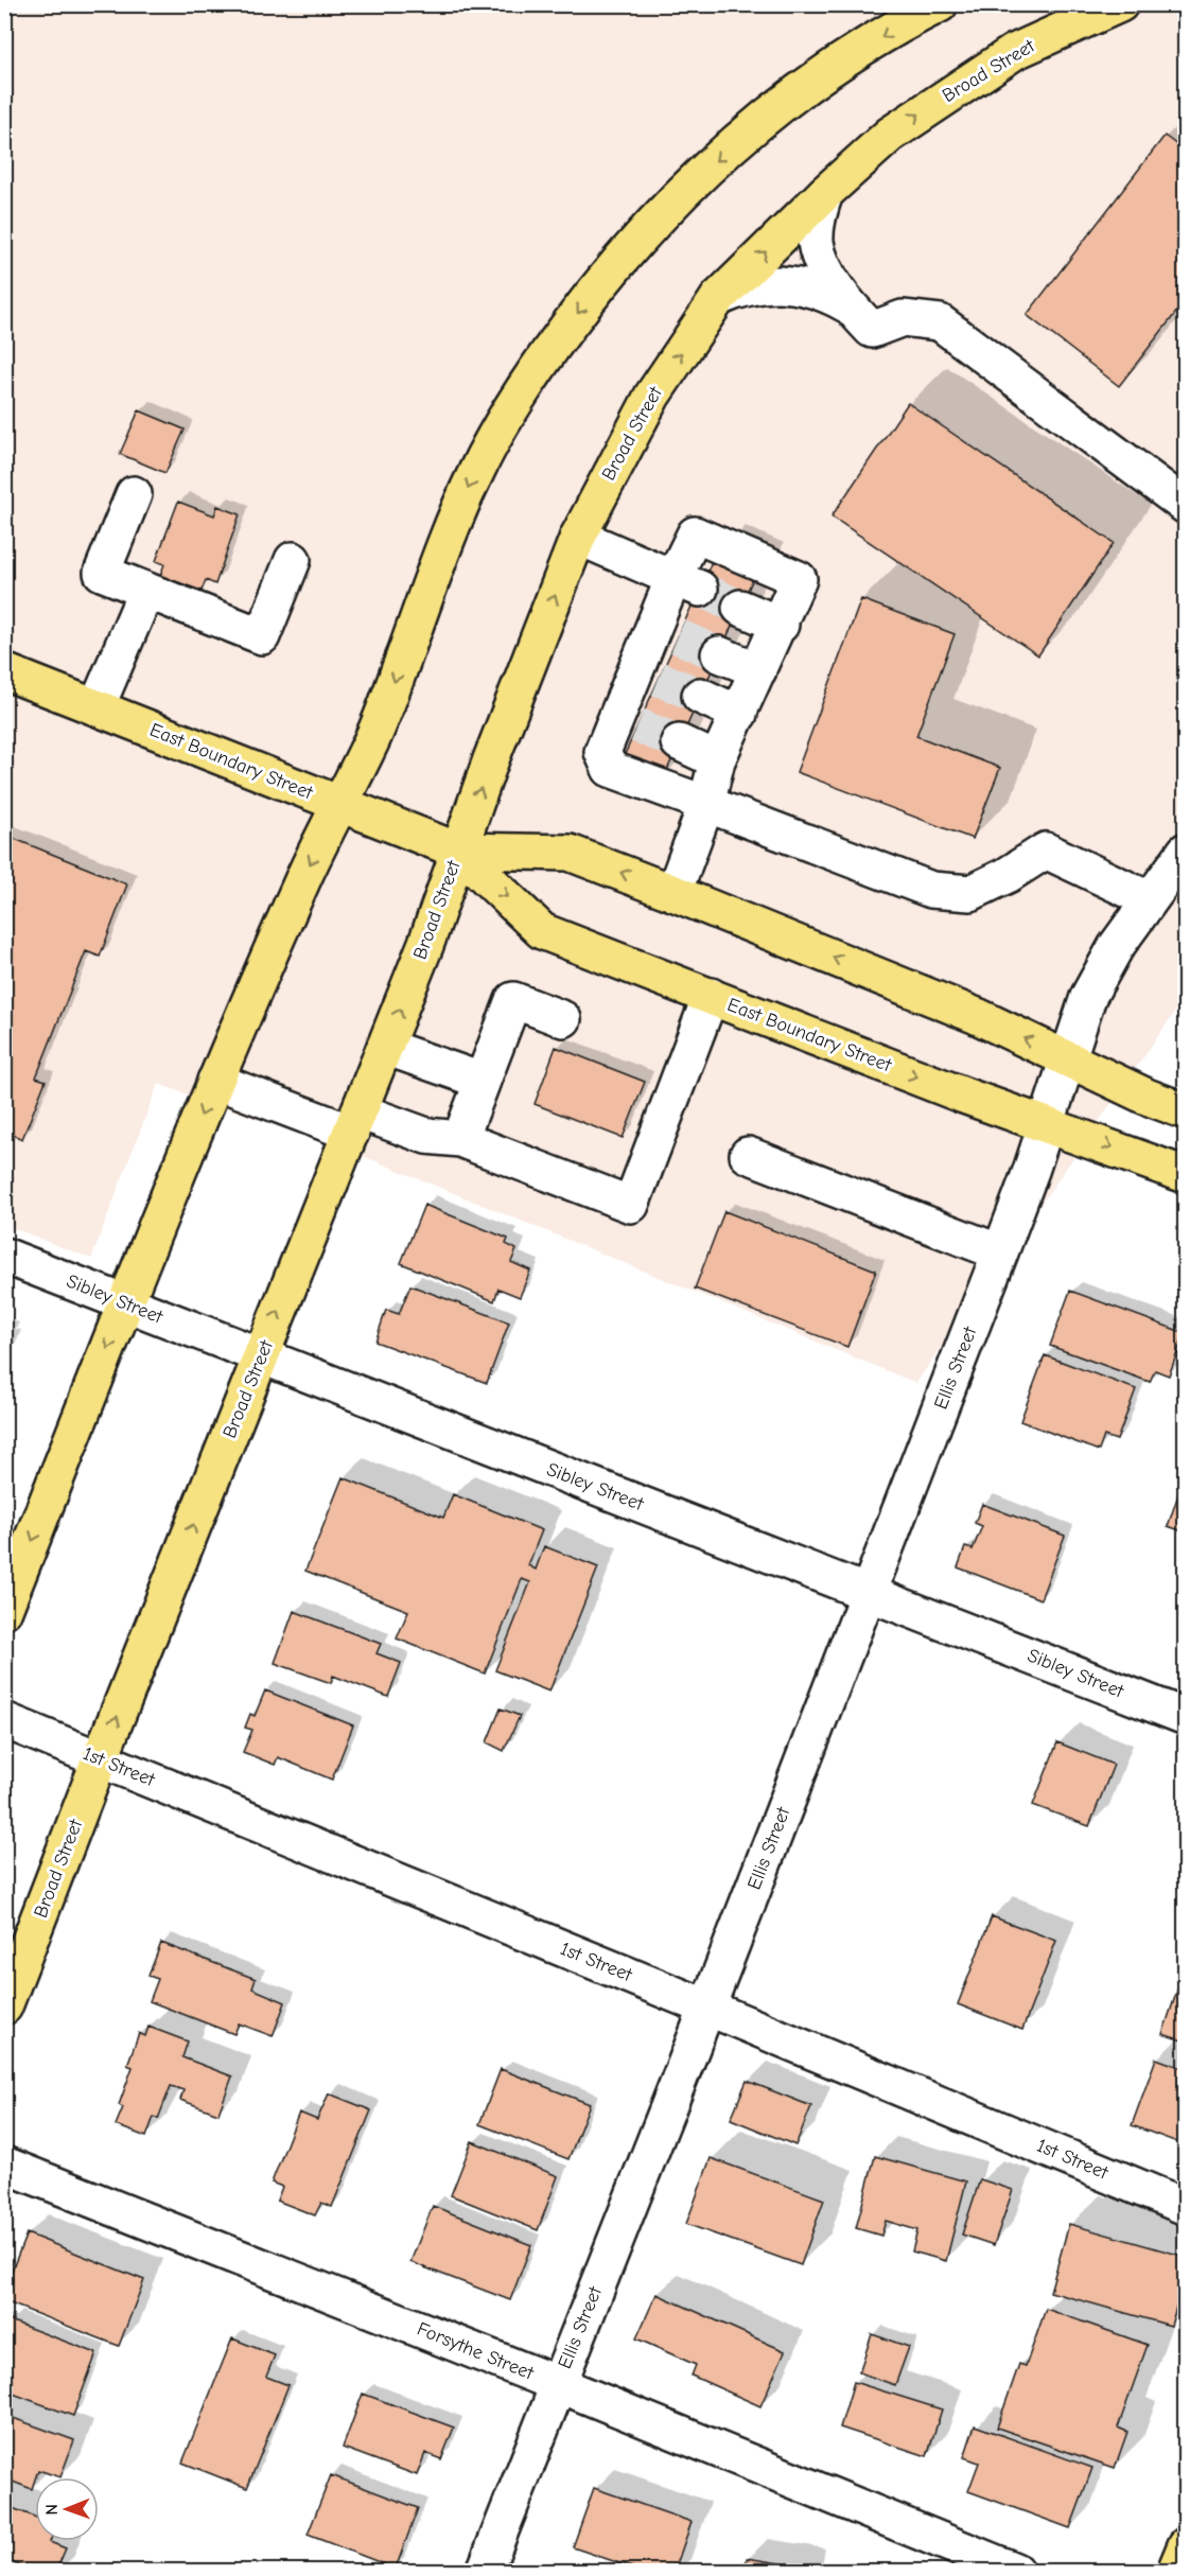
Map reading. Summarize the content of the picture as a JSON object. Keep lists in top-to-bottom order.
{
  "streets": {
    "main road": ["Broad Street", "East Boundary Street"],
    "street": [
      "Sibley Street",
      "Ellis Street",
      "1st Street",
      "Forsythe Street"
    ]
  },
  "crossings": [
    ["Broad Street", "East Boundary Street"],
    ["Broad Street", "Sibley Street"],
    ["Broad Street", "1st Street"],
    ["East Boundary Street", "Ellis Street"],
    ["Sibley Street", "Ellis Street"],
    ["Ellis Street", "1st Street"],
    ["Ellis Street", "Forsythe Street"]
  ],
  "north": "left"
}
